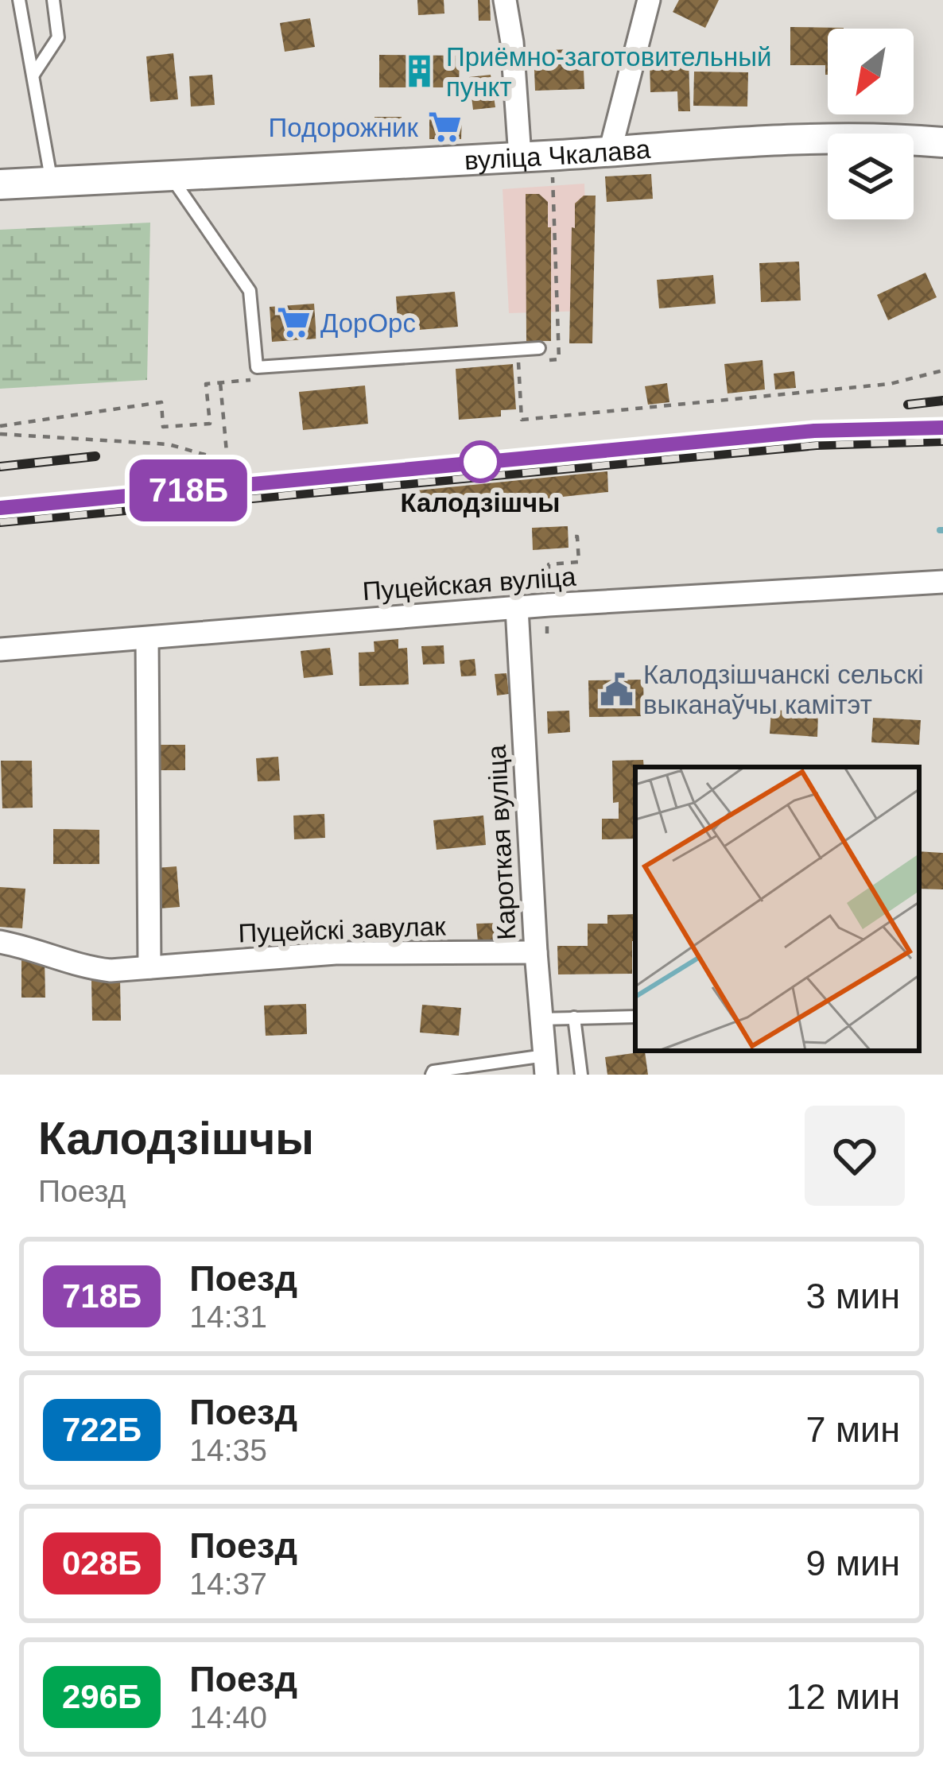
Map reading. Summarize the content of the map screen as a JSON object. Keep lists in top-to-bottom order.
{
  "streets": {
    "street": [
      "вуліца Чкалава",
      "Пуцейская вуліца",
      "Кароткая вуліца",
      "Пуцейскі завулак"
    ]
  },
  "crossings": [
    ["Пуцейская вуліца", "Кароткая вуліца"],
    ["Кароткая вуліца", "Пуцейскі завулак"]
  ],
  "places": {
    "building": ["Приёмно-заготовительный пункт"],
    "supermarket": ["Подорожник", "ДорОрс"],
    "other": ["Калодзішчы"],
    "public building": ["Калодзішчанскі сельскі выканаўчы камітэт"]
  },
  "north": "bottom left",
  "page": {
    "on_map": "718Б",
    "heading": ["Калодзішчы", "Поезд"],
    "list": [
      {
        "mark": "718Б",
        "name": "Поезд",
        "note": "14:31",
        "value": "3 мин"
      },
      {
        "mark": "722Б",
        "name": "Поезд",
        "note": "14:35",
        "value": "7 мин"
      },
      {
        "mark": "028Б",
        "name": "Поезд",
        "note": "14:37",
        "value": "9 мин"
      },
      {
        "mark": "296Б",
        "name": "Поезд",
        "note": "14:40",
        "value": "12 мин"
      }
    ]
  }
}
